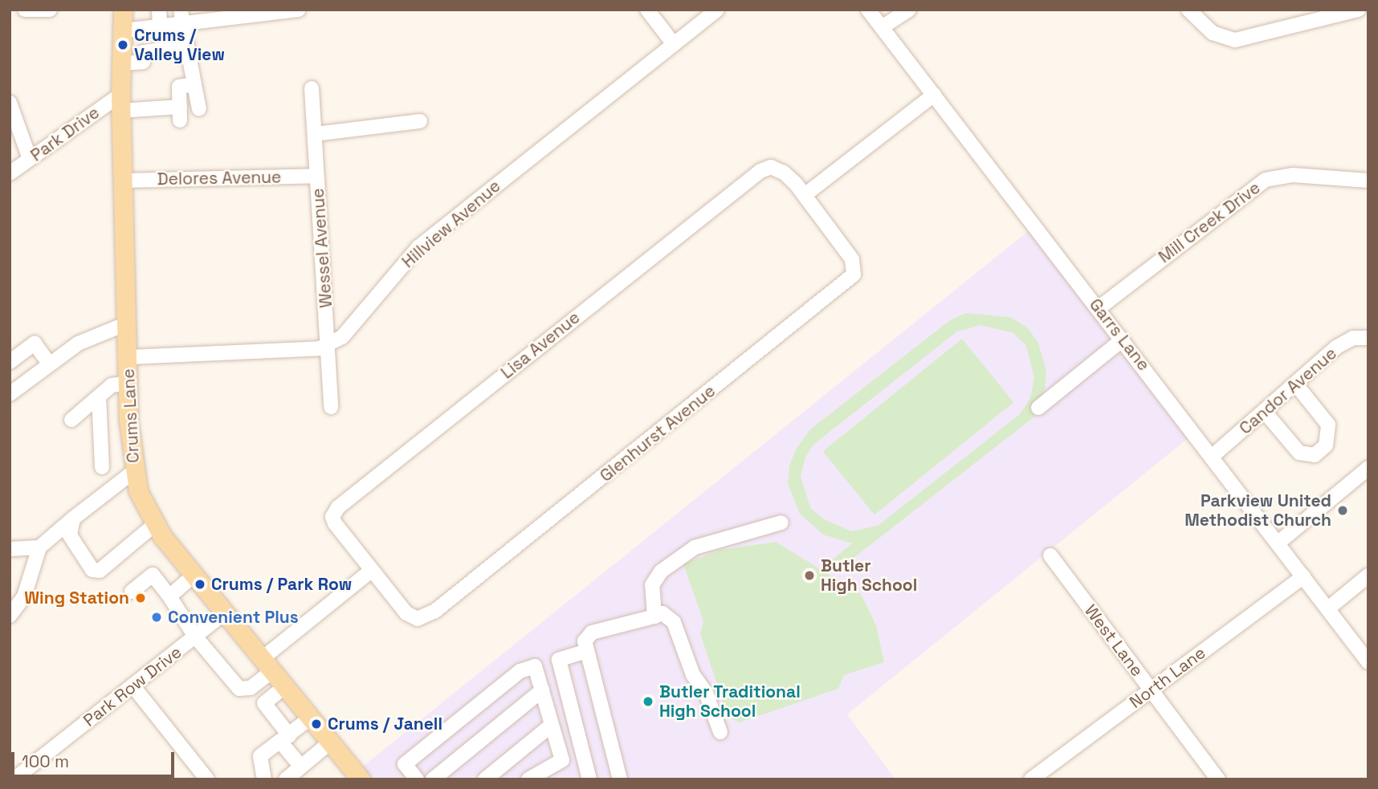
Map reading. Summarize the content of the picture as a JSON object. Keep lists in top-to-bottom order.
{
  "streets": {
    "main road": ["Crums Lane"],
    "street": [
      "Park Drive",
      "Delores Avenue",
      "Mill Creek Drive",
      "Hillview Avenue",
      "Wessel Avenue",
      "Garrs Lane",
      "Lisa Avenue",
      "Candor Avenue",
      "Glenhurst Avenue",
      "West Lane",
      "North Lane",
      "Park Row Drive"
    ]
  },
  "crossings": [
    ["Park Drive", "Crums Lane"],
    ["Delores Avenue", "Wessel Avenue"],
    ["Delores Avenue", "Crums Lane"],
    ["Mill Creek Drive", "Garrs Lane"],
    ["Hillview Avenue", "Wessel Avenue"],
    ["Hillview Avenue", "Crums Lane"],
    ["Garrs Lane", "Candor Avenue"],
    ["Garrs Lane", "North Lane"],
    ["Lisa Avenue", "Glenhurst Avenue"],
    ["Crums Lane", "Park Row Drive"],
    ["West Lane", "North Lane"]
  ],
  "places": [
    "Crums / Valley View",
    "Parkview United Methodist Church",
    "Butler High School",
    "Crums / Park Row",
    "Wing Station",
    "Convenient Plus",
    "Butler Traditional High School",
    "Crums / Janell"
  ],
  "scale_bar": "100 m"
}
